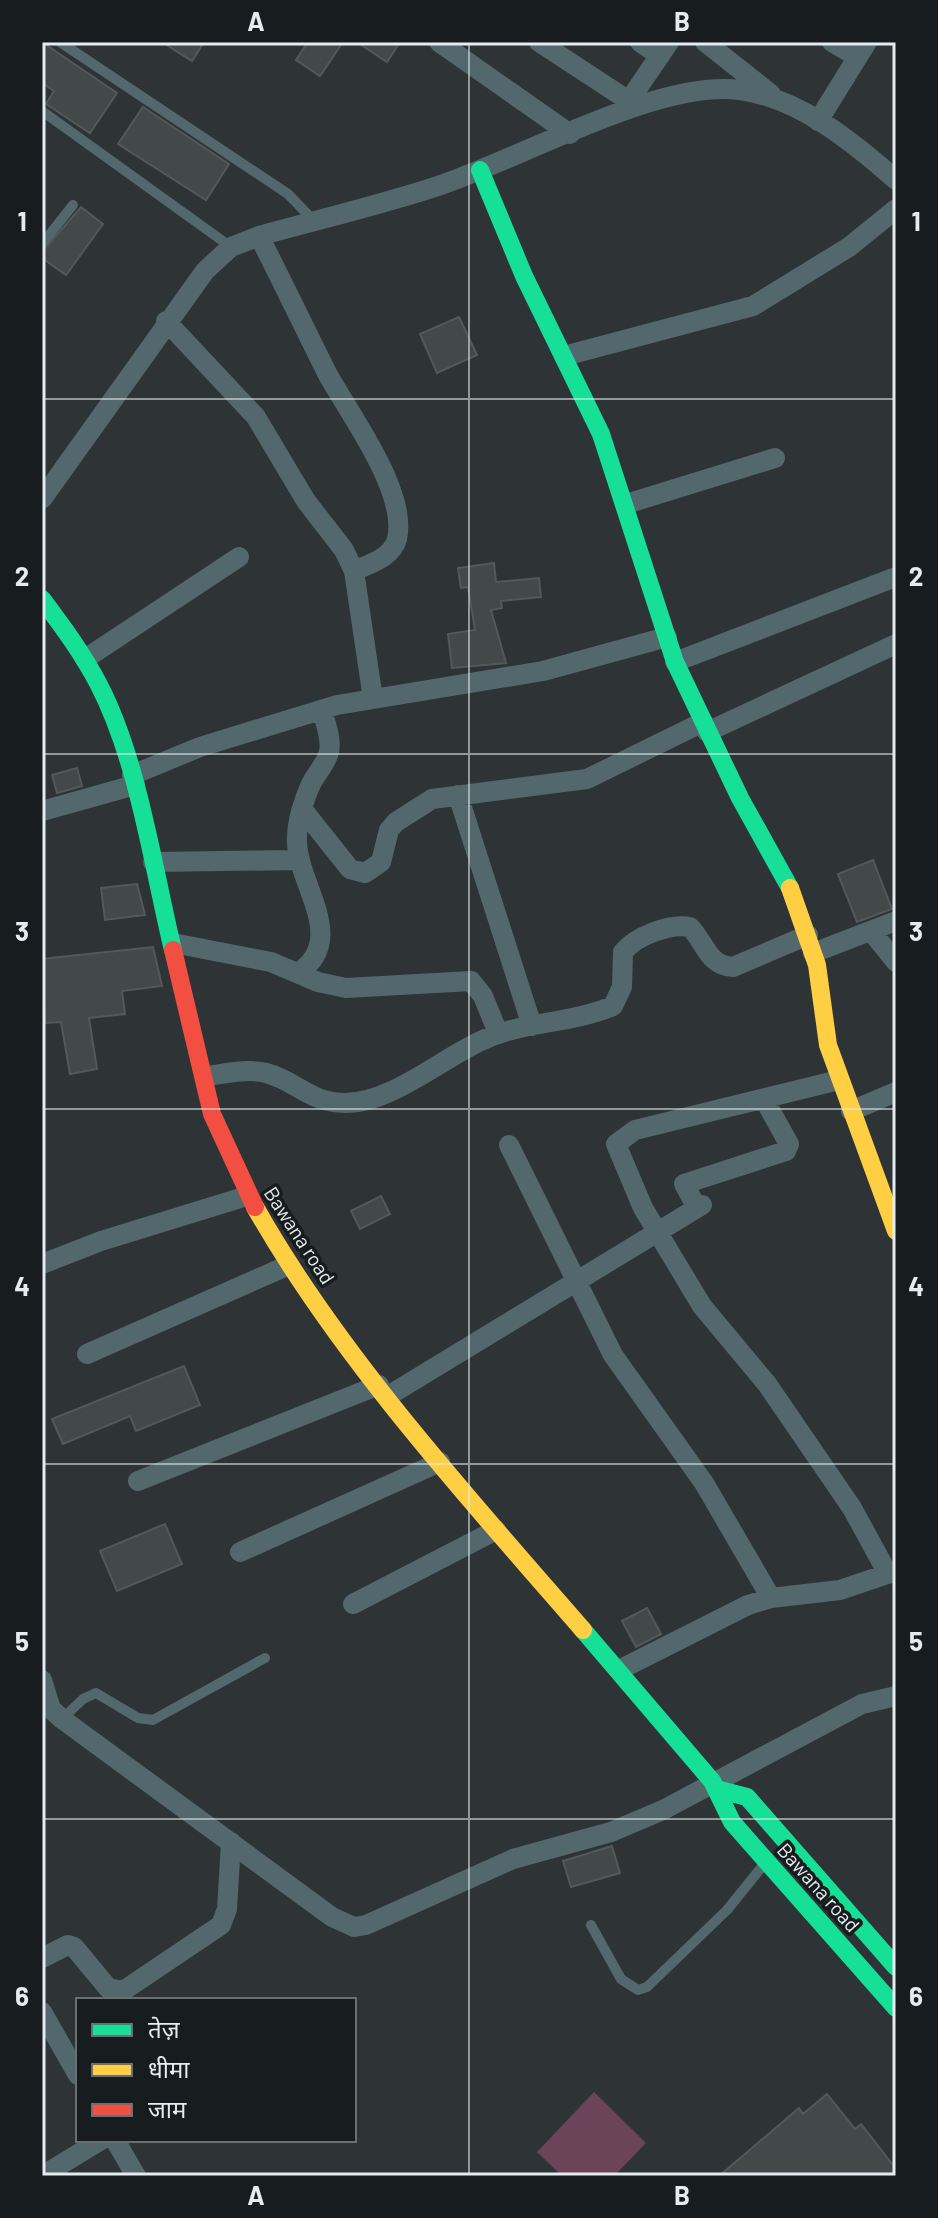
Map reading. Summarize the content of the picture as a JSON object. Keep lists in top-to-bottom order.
{
  "streets": {
    "main road": ["Bawana road"]
  },
  "legend": ["तेज़", "धीमा", "जाम"],
  "grid": {
    "columns": ["A", "B"],
    "rows": [
      "1",
      "2",
      "3",
      "4",
      "5",
      "6"
    ]
  }
}
